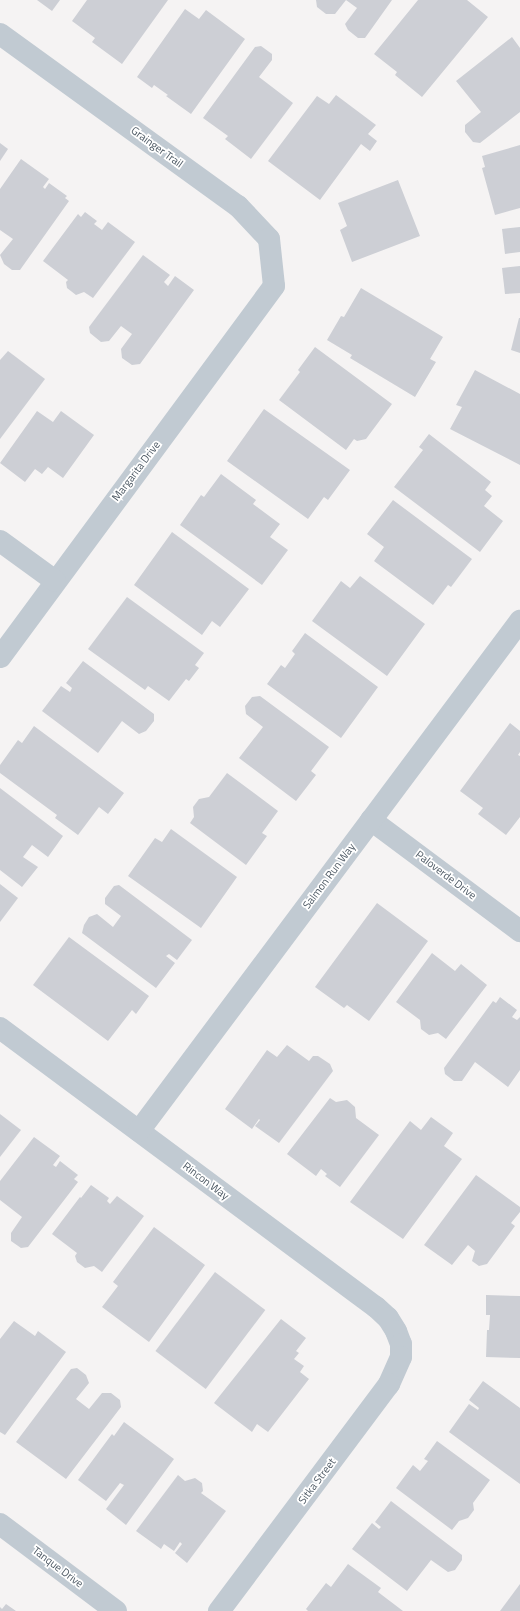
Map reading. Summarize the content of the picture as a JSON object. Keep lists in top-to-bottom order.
{
  "streets": {
    "street": [
      "Grainger Trail",
      "Margarita Drive",
      "Paloverde Drive",
      "Salmon Run Way",
      "Rincon Way",
      "Sitka Street",
      "Tanque Drive"
    ]
  },
  "crossings": [
    ["Grainger Trail", "Margarita Drive"],
    ["Paloverde Drive", "Salmon Run Way"],
    ["Salmon Run Way", "Rincon Way"],
    ["Rincon Way", "Sitka Street"]
  ]
}
